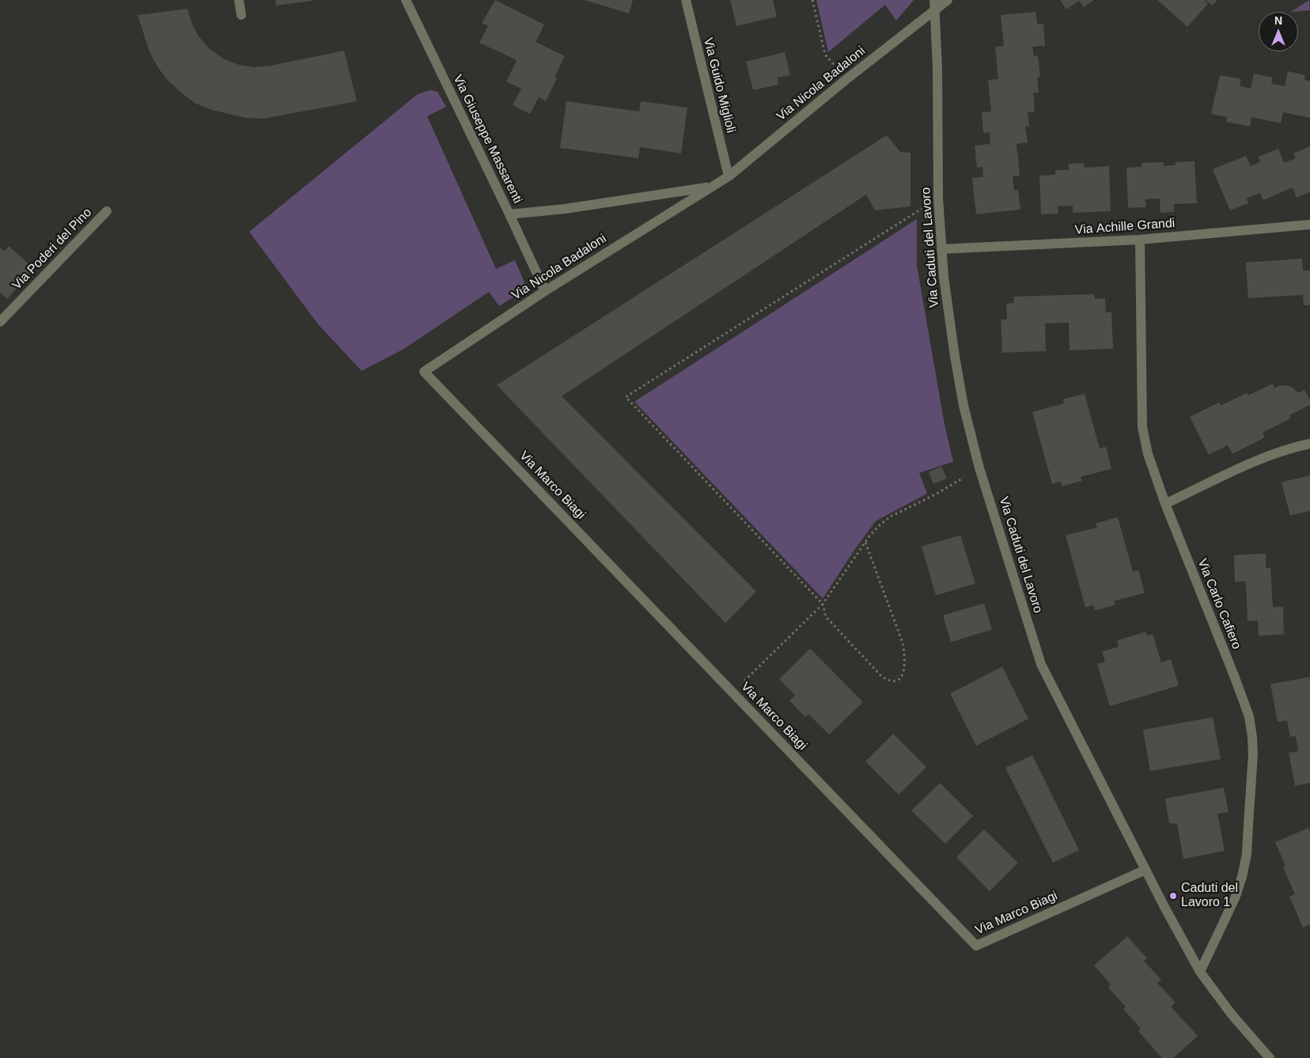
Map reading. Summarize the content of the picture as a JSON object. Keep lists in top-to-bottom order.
{
  "streets": {
    "street": [
      "Via Nicola Badaloni",
      "Via Guido Miglioli",
      "Via Giuseppe Massarenti",
      "Via Achille Grandi",
      "Via Caduti del Lavoro",
      "Via Poderi del Pino",
      "Via Marco Biagi",
      "Via Carlo Cafiero"
    ]
  },
  "crossings": [
    ["Via Nicola Badaloni", "Via Guido Miglioli"],
    ["Via Nicola Badaloni", "Via Giuseppe Massarenti"],
    ["Via Nicola Badaloni", "Via Caduti del Lavoro"],
    ["Via Nicola Badaloni", "Via Marco Biagi"],
    ["Via Achille Grandi", "Via Caduti del Lavoro"],
    ["Via Achille Grandi", "Via Carlo Cafiero"],
    ["Via Caduti del Lavoro", "Via Marco Biagi"],
    ["Via Caduti del Lavoro", "Via Carlo Cafiero"]
  ],
  "places": ["Caduti del Lavoro 1"],
  "north": "top"
}
